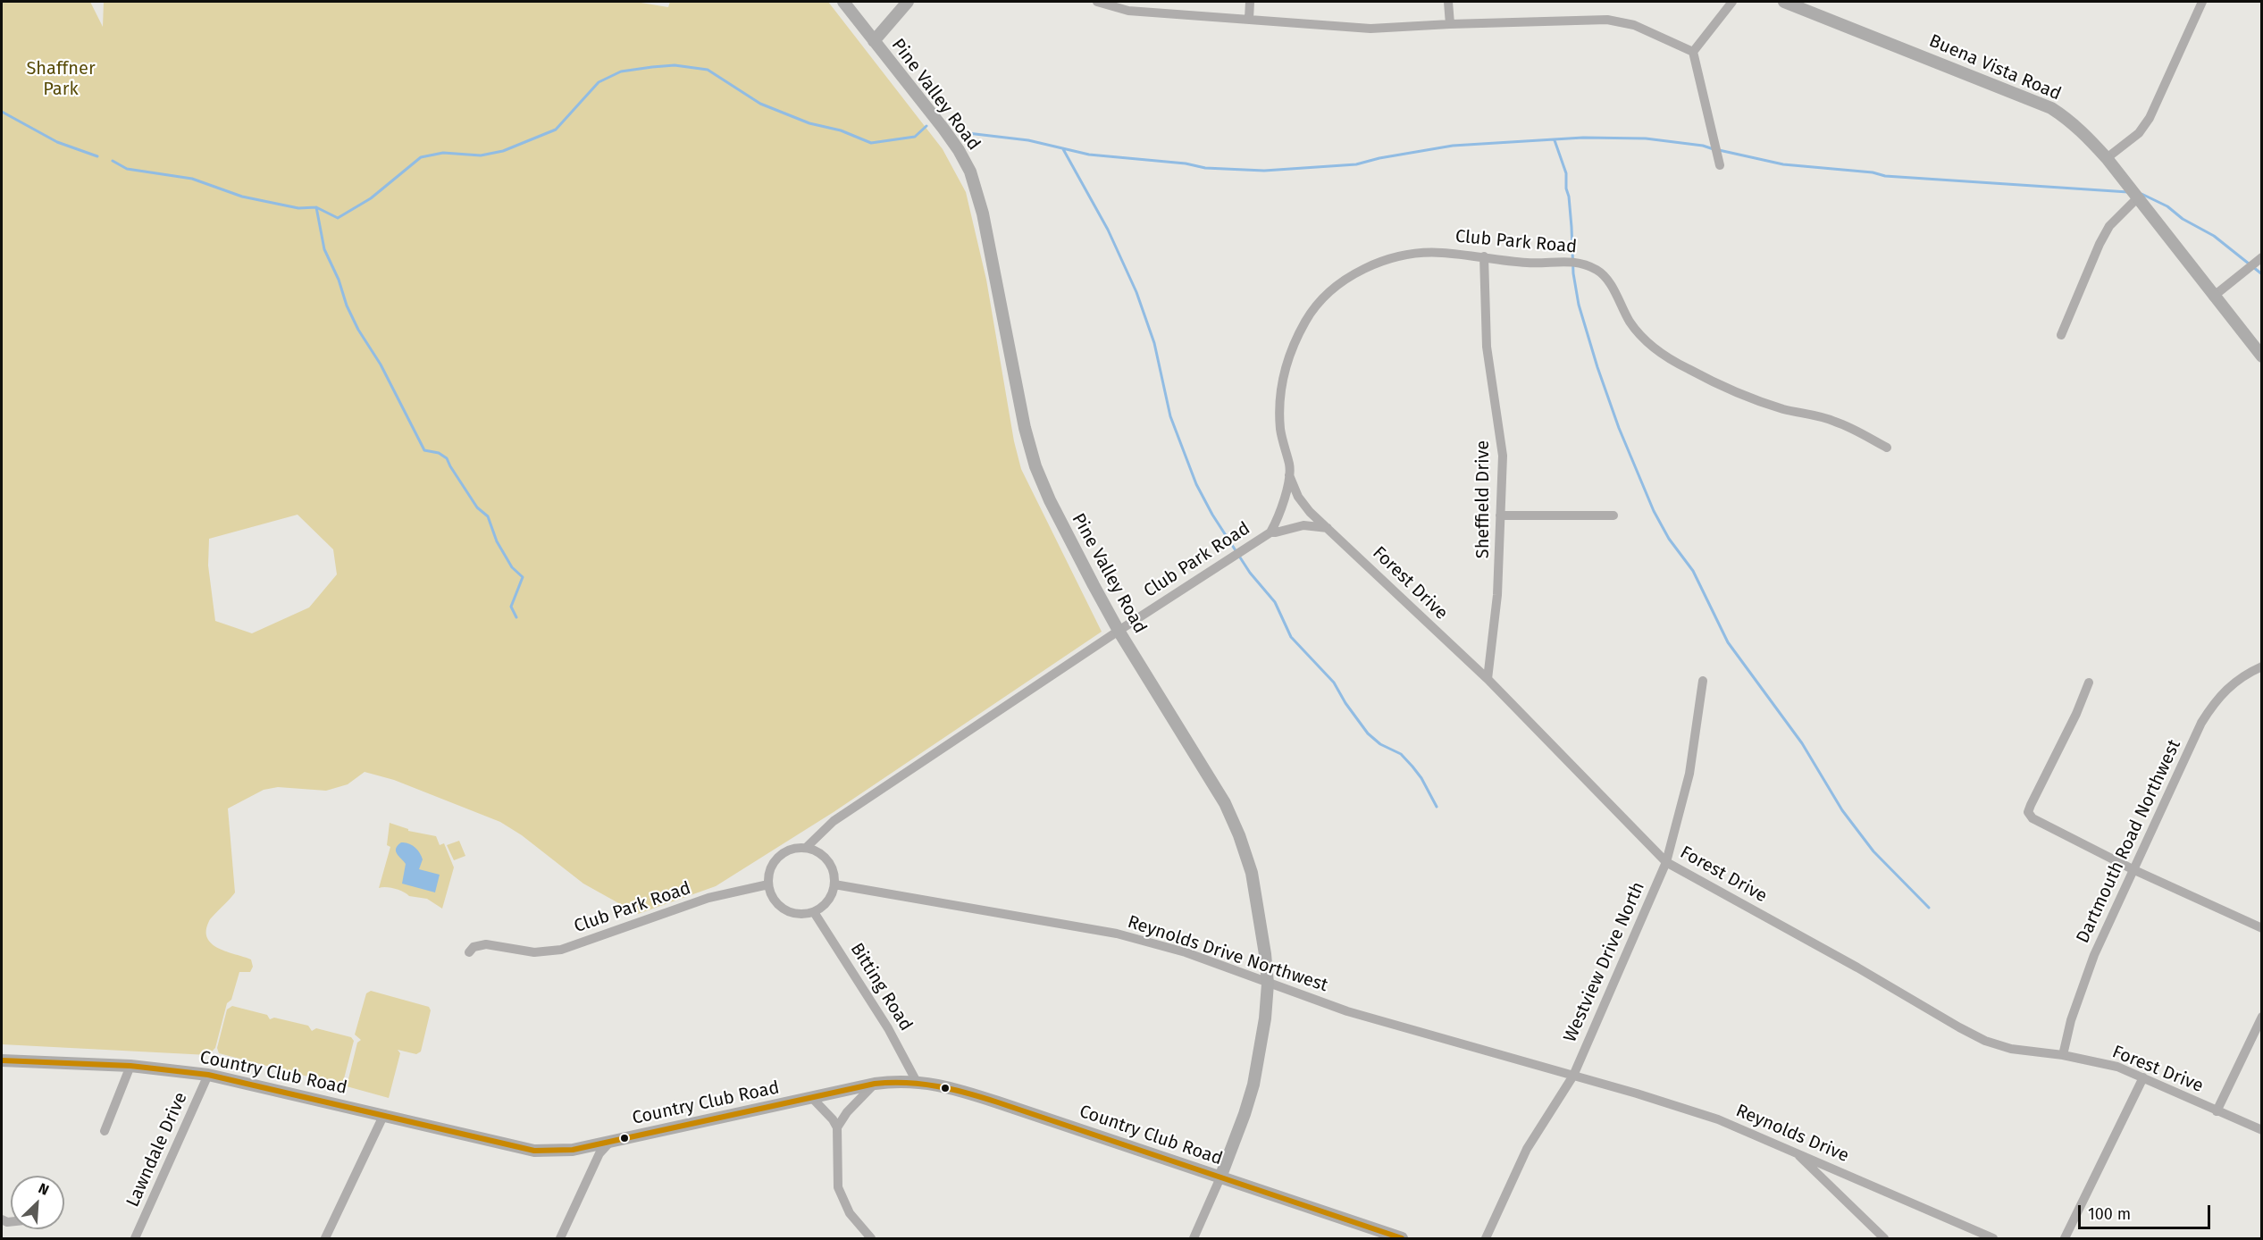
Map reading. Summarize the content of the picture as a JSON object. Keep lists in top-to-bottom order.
{
  "streets": {
    "street": [
      "Buena Vista Road",
      "Pine Valley Road",
      "Club Park Road",
      "Sheffield Drive",
      "Forest Drive",
      "Dartmouth Road Northwest",
      "Reynolds Drive Northwest",
      "Westview Drive North",
      "Bitting Road",
      "Country Club Road",
      "Reynolds Drive",
      "Lawndale Drive"
    ]
  },
  "crossings": [
    ["Pine Valley Road", "Club Park Road"],
    ["Pine Valley Road", "Reynolds Drive Northwest"],
    ["Pine Valley Road", "Country Club Road"],
    ["Club Park Road", "Sheffield Drive"],
    ["Club Park Road", "Forest Drive"],
    ["Club Park Road", "Reynolds Drive Northwest"],
    ["Club Park Road", "Bitting Road"],
    ["Sheffield Drive", "Forest Drive"],
    ["Forest Drive", "Dartmouth Road Northwest"],
    ["Forest Drive", "Westview Drive North"],
    ["Reynolds Drive Northwest", "Westview Drive North"],
    ["Reynolds Drive Northwest", "Bitting Road"],
    ["Reynolds Drive Northwest", "Reynolds Drive"],
    ["Westview Drive North", "Reynolds Drive"],
    ["Bitting Road", "Country Club Road"],
    ["Country Club Road", "Lawndale Drive"]
  ],
  "parks": ["Shaffner Park"],
  "scale_bar": "100 m",
  "north": "top right"
}
